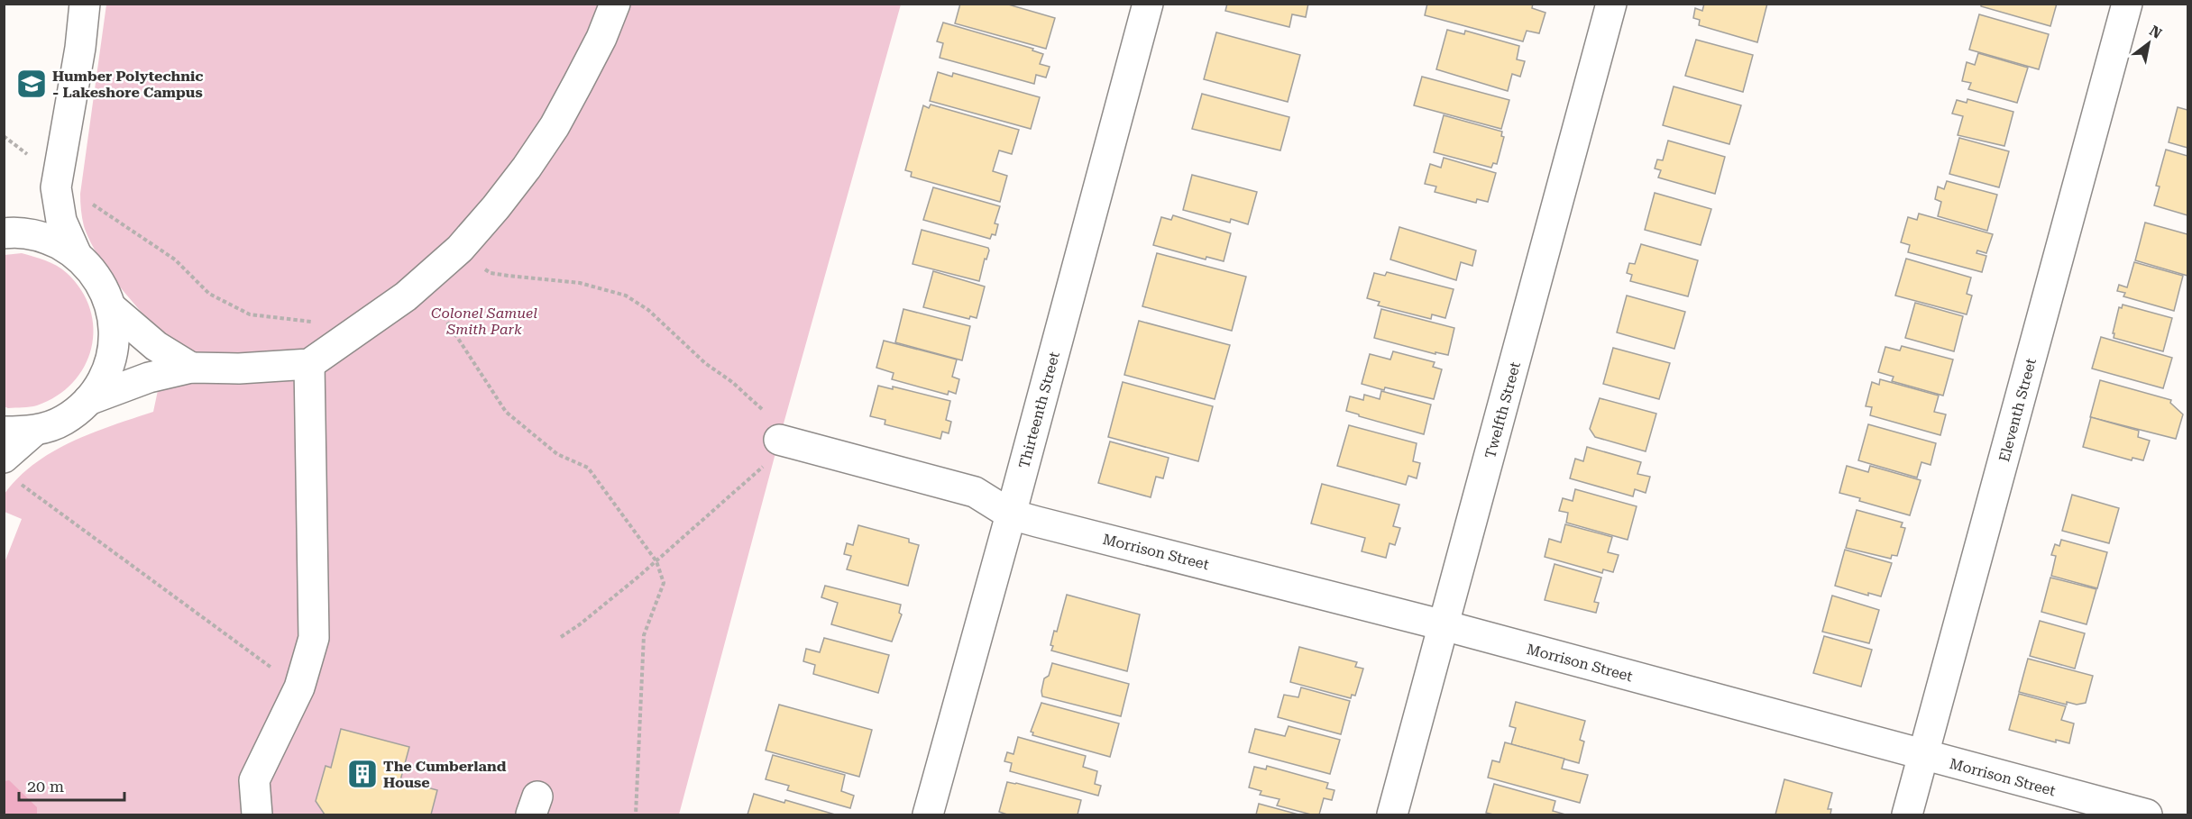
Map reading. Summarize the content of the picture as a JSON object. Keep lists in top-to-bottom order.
{
  "streets": {
    "street": [
      "Thirteenth Street",
      "Twelfth Street",
      "Eleventh Street",
      "Morrison Street"
    ]
  },
  "crossings": [
    ["Thirteenth Street", "Morrison Street"],
    ["Twelfth Street", "Morrison Street"],
    ["Eleventh Street", "Morrison Street"]
  ],
  "parks": ["Colonel Samuel Smith Park"],
  "places": {
    "school or university": ["Humber Polytechnic - Lakeshore Campus"],
    "building": ["The Cumberland House"]
  },
  "scale_bar": "20 m",
  "north": "top right"
}
